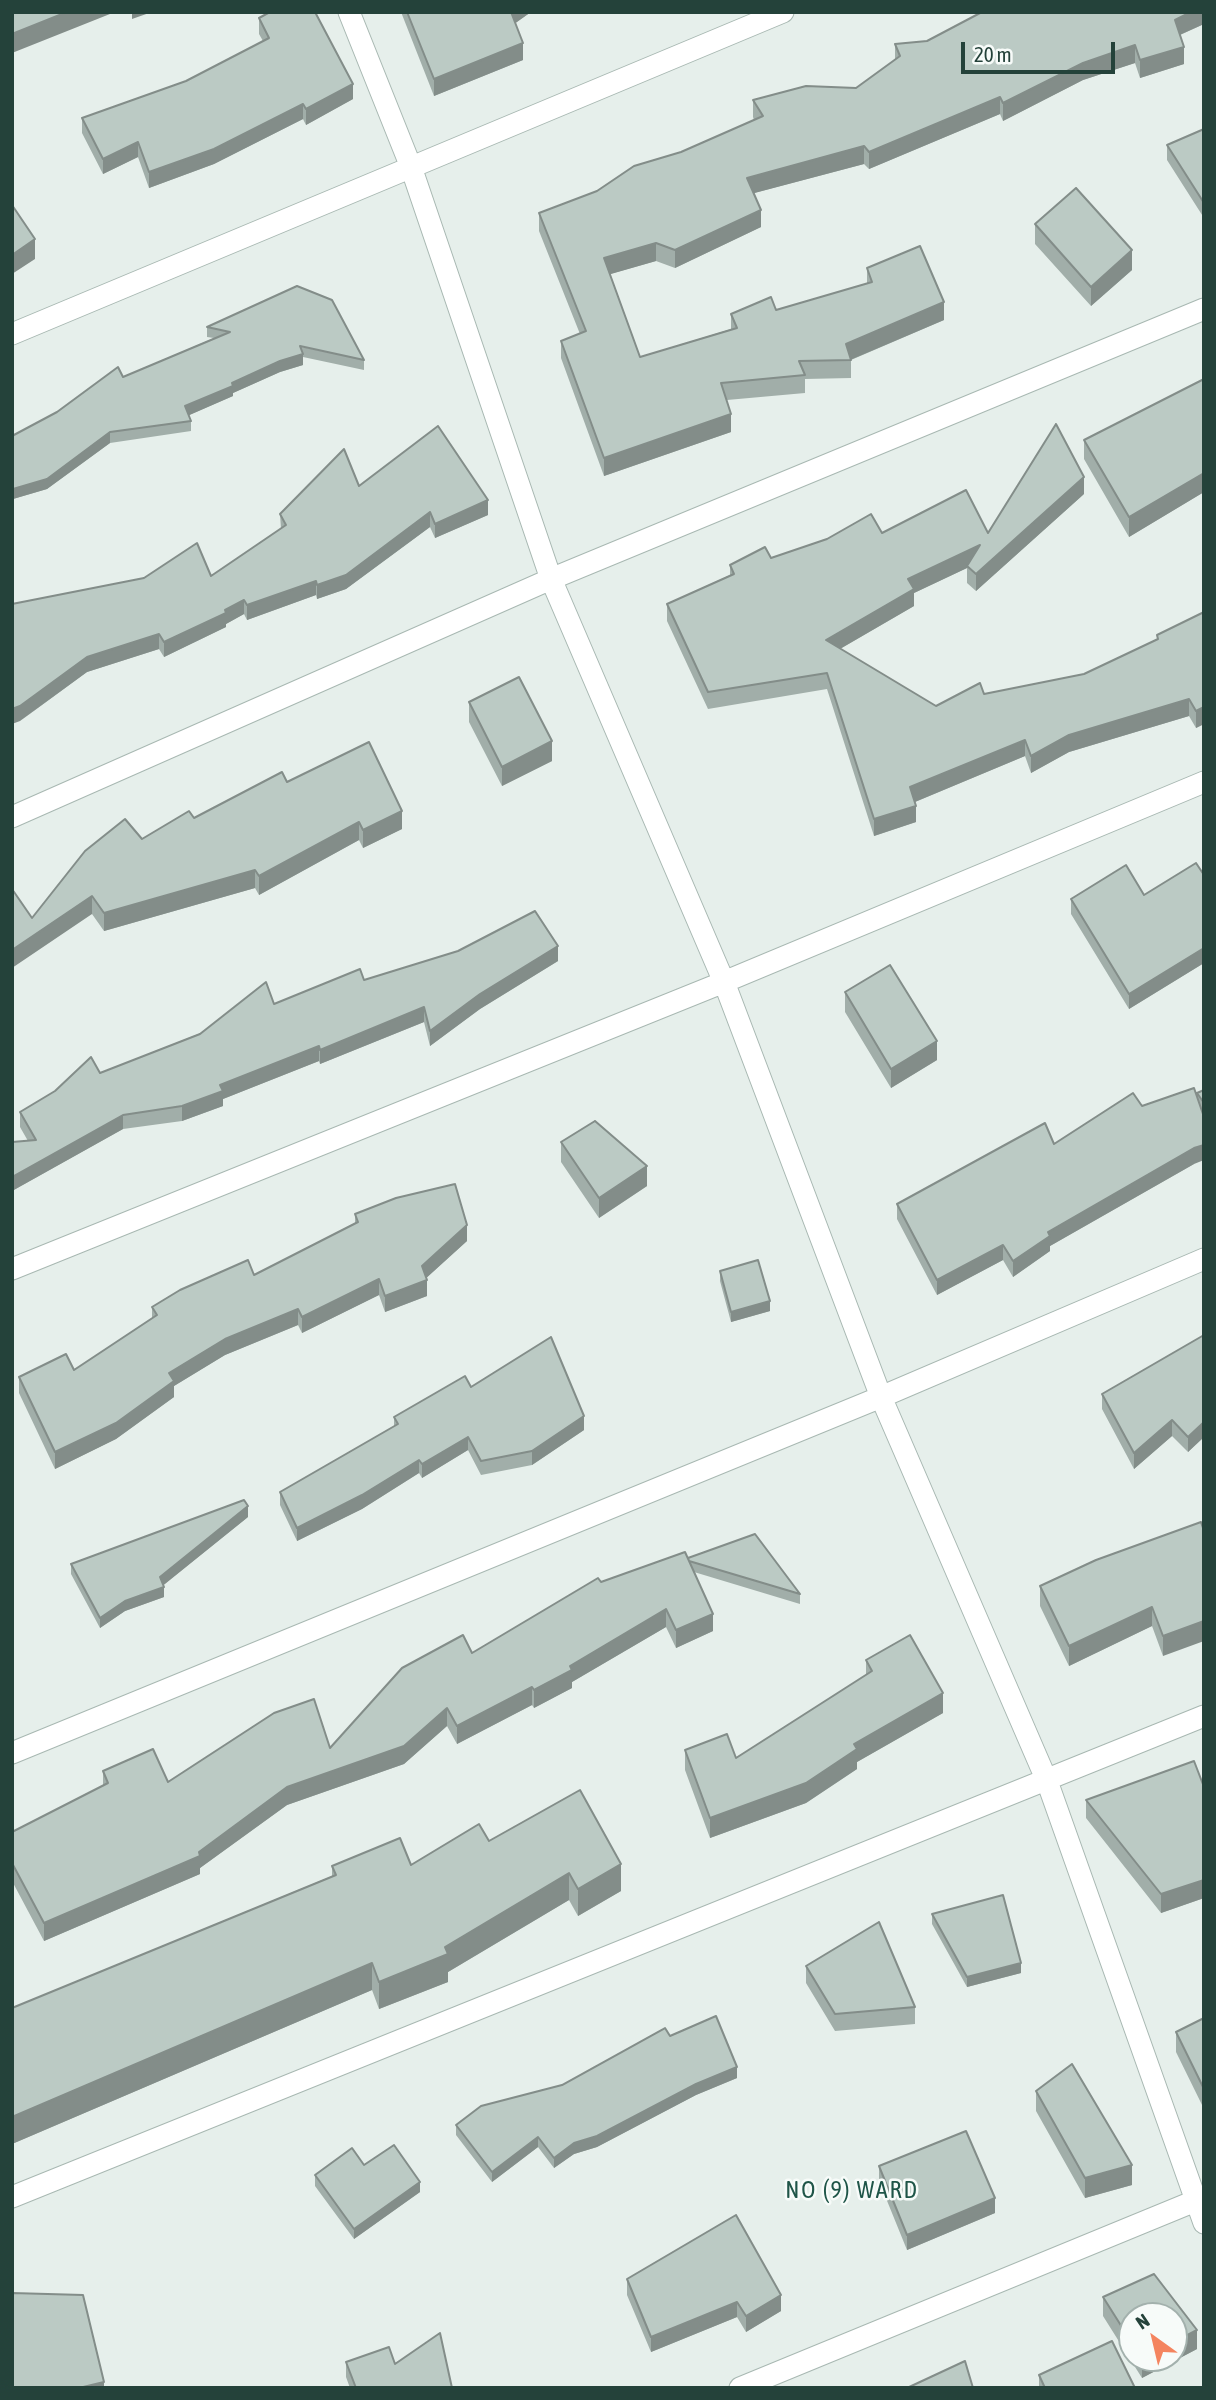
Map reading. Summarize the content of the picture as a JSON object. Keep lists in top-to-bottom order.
{
  "districts": ["NO (9) WARD"],
  "scale_bar": "20 m",
  "north": "top left"
}
